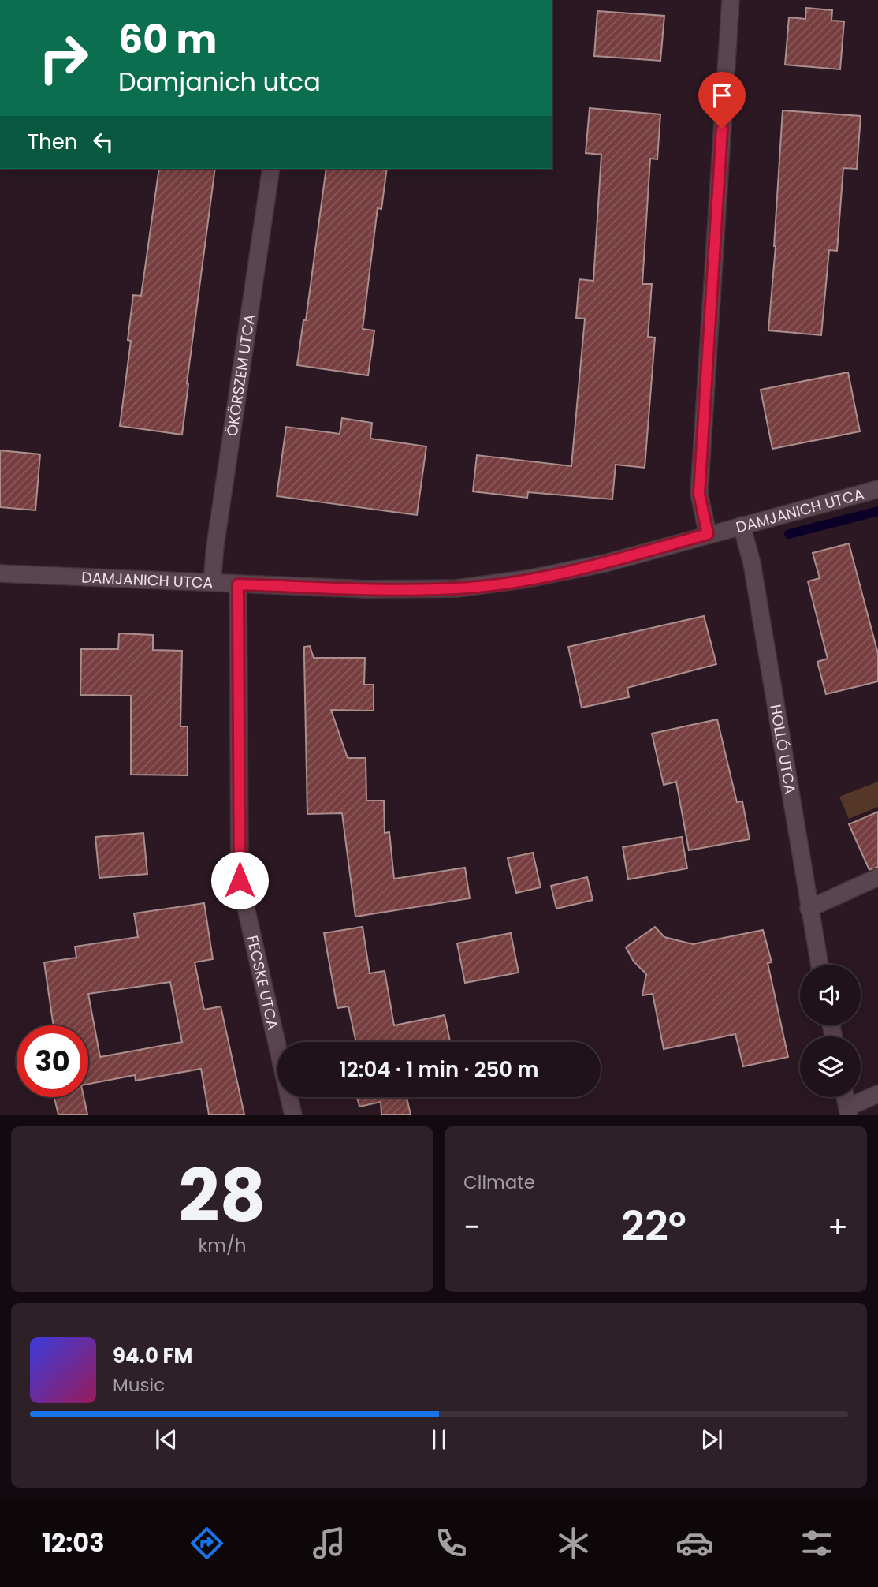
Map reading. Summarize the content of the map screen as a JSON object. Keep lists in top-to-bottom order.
{
  "streets": {
    "street": [
      "ÖKÖRSZEM UTCA",
      "DAMJANICH UTCA",
      "HOLLÓ UTCA",
      "FECSKE UTCA"
    ]
  },
  "crossings": [
    ["ÖKÖRSZEM UTCA", "DAMJANICH UTCA"],
    ["DAMJANICH UTCA", "HOLLÓ UTCA"],
    ["DAMJANICH UTCA", "FECSKE UTCA"]
  ],
  "page": {
    "turn": ["60 m", "Damjanich utca"],
    "then": "Then",
    "limit": "30",
    "trip": "12:04 · 1 min · 250 m",
    "tile": [
      ["28", "km/h"],
      "Climate"
    ],
    "heat": ["−", "22°", "+"],
    "song": ["94.0 FM", "Music"],
    "tabs": "12:03"
  }
}
